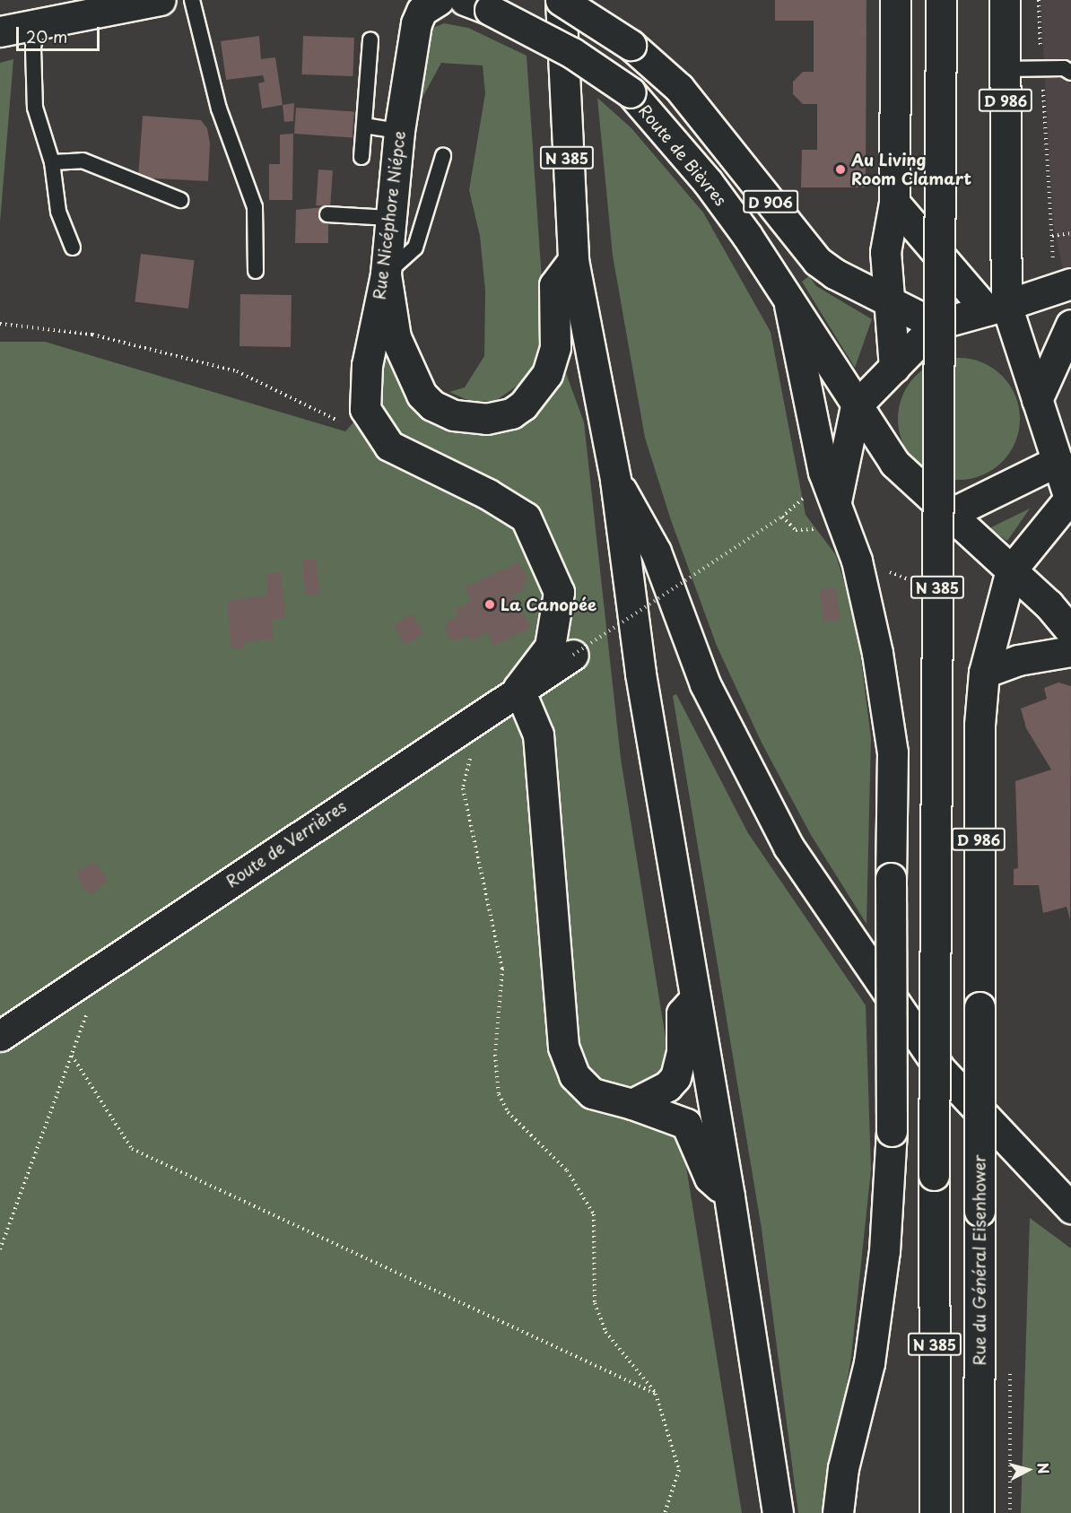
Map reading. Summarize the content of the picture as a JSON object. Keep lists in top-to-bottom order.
{
  "streets": {
    "main road": [
      "D 986",
      "Route de Bièvres",
      "N 385",
      "D 906",
      "Rue Nicéphore Niépce",
      "Route de Verrières",
      "Rue du Général Eisenhower"
    ]
  },
  "crossings": [
    ["D 986", "Route de Bièvres"],
    ["D 986", "Rue du Général Eisenhower"],
    ["N 385", "D 906"],
    ["Rue Nicéphore Niépce", "Route de Verrières"]
  ],
  "places": ["Au Living Room Clamart", "La Canopée"],
  "scale_bar": "20 m",
  "north": "right"
}
